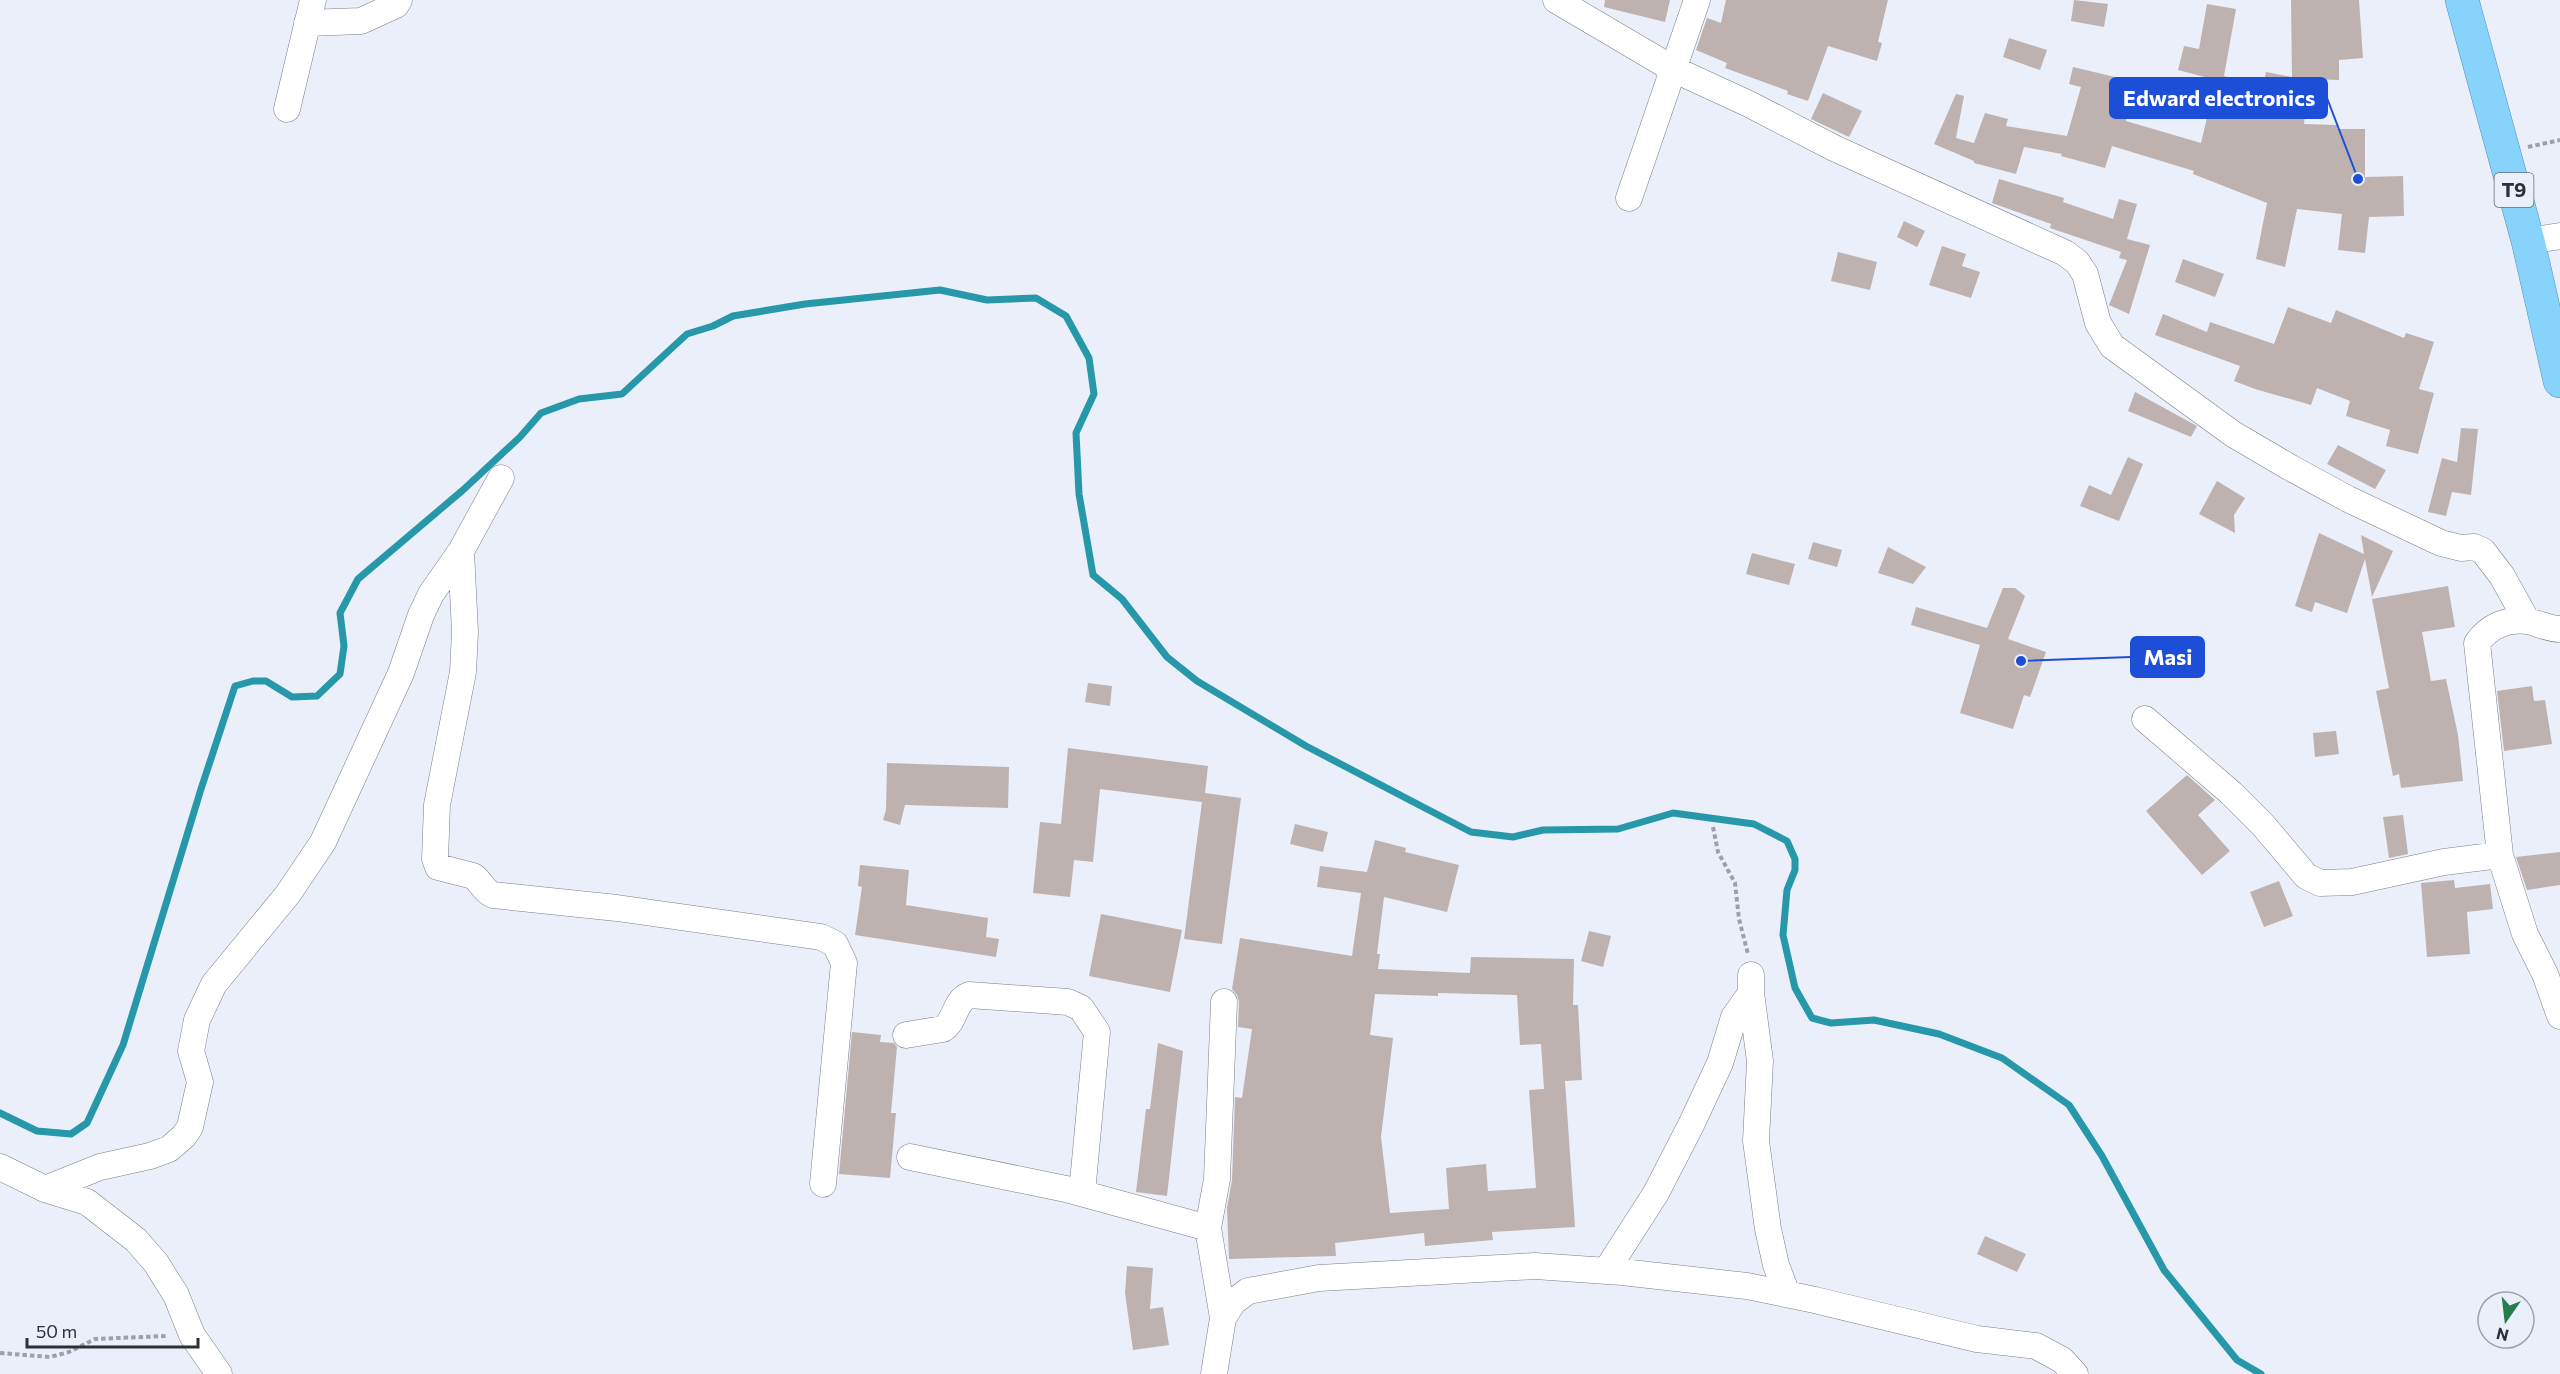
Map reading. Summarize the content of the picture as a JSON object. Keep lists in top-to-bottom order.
{
  "streets": {
    "highway": ["T9"]
  },
  "places": ["Edward electronics", "Masi"],
  "scale_bar": "50 m",
  "north": "bottom"
}
